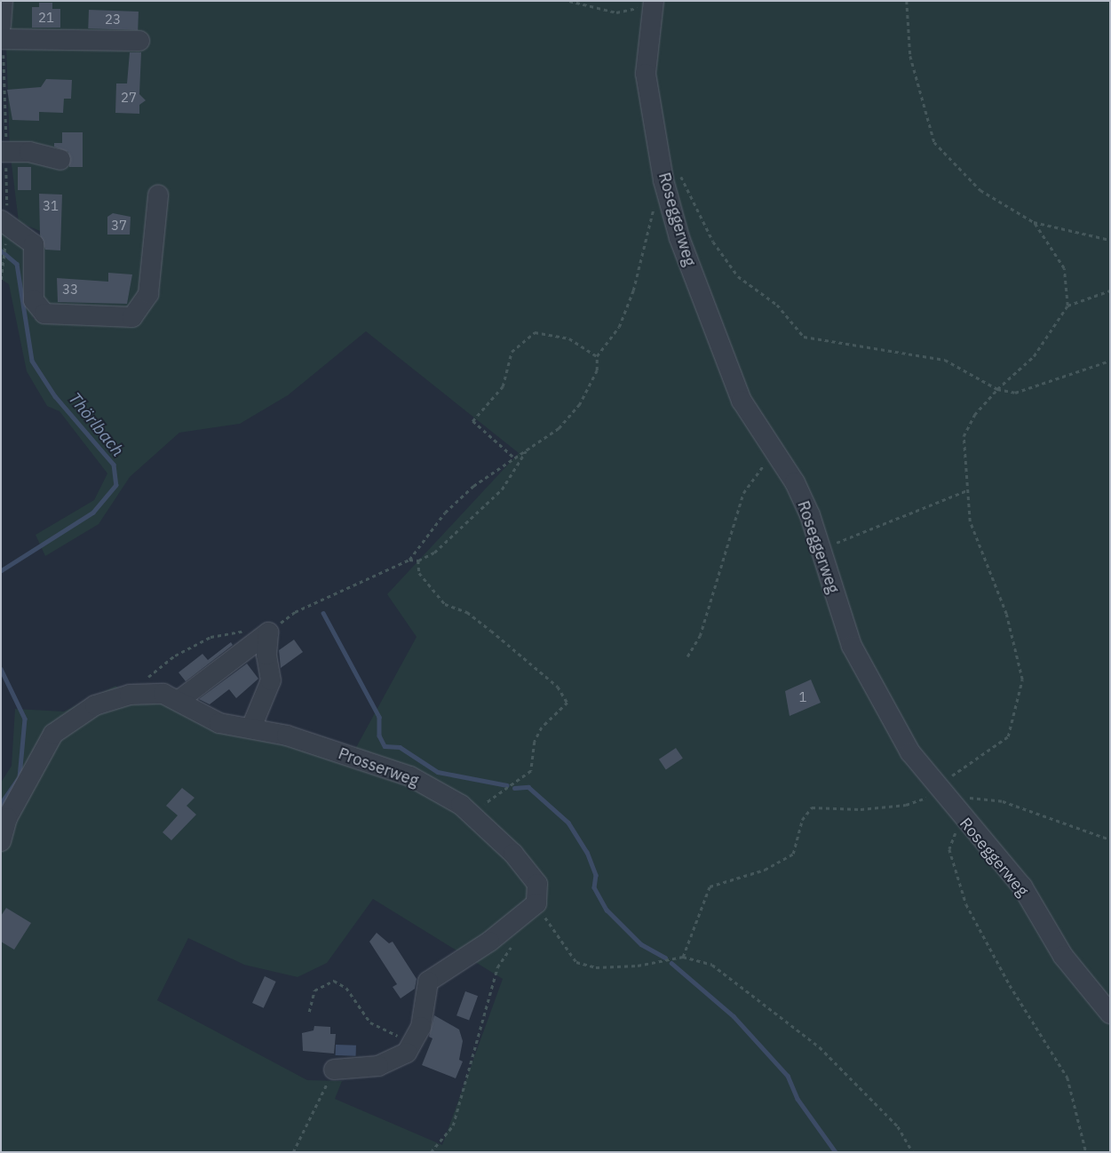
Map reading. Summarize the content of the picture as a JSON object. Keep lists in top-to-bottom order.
{
  "streets": {
    "street": ["Roseggerweg", "Prosserweg"]
  },
  "water": ["Thörlbach"],
  "house_numbers": [
    "21",
    "23",
    "27",
    "31",
    "37",
    "33",
    "1"
  ]
}
